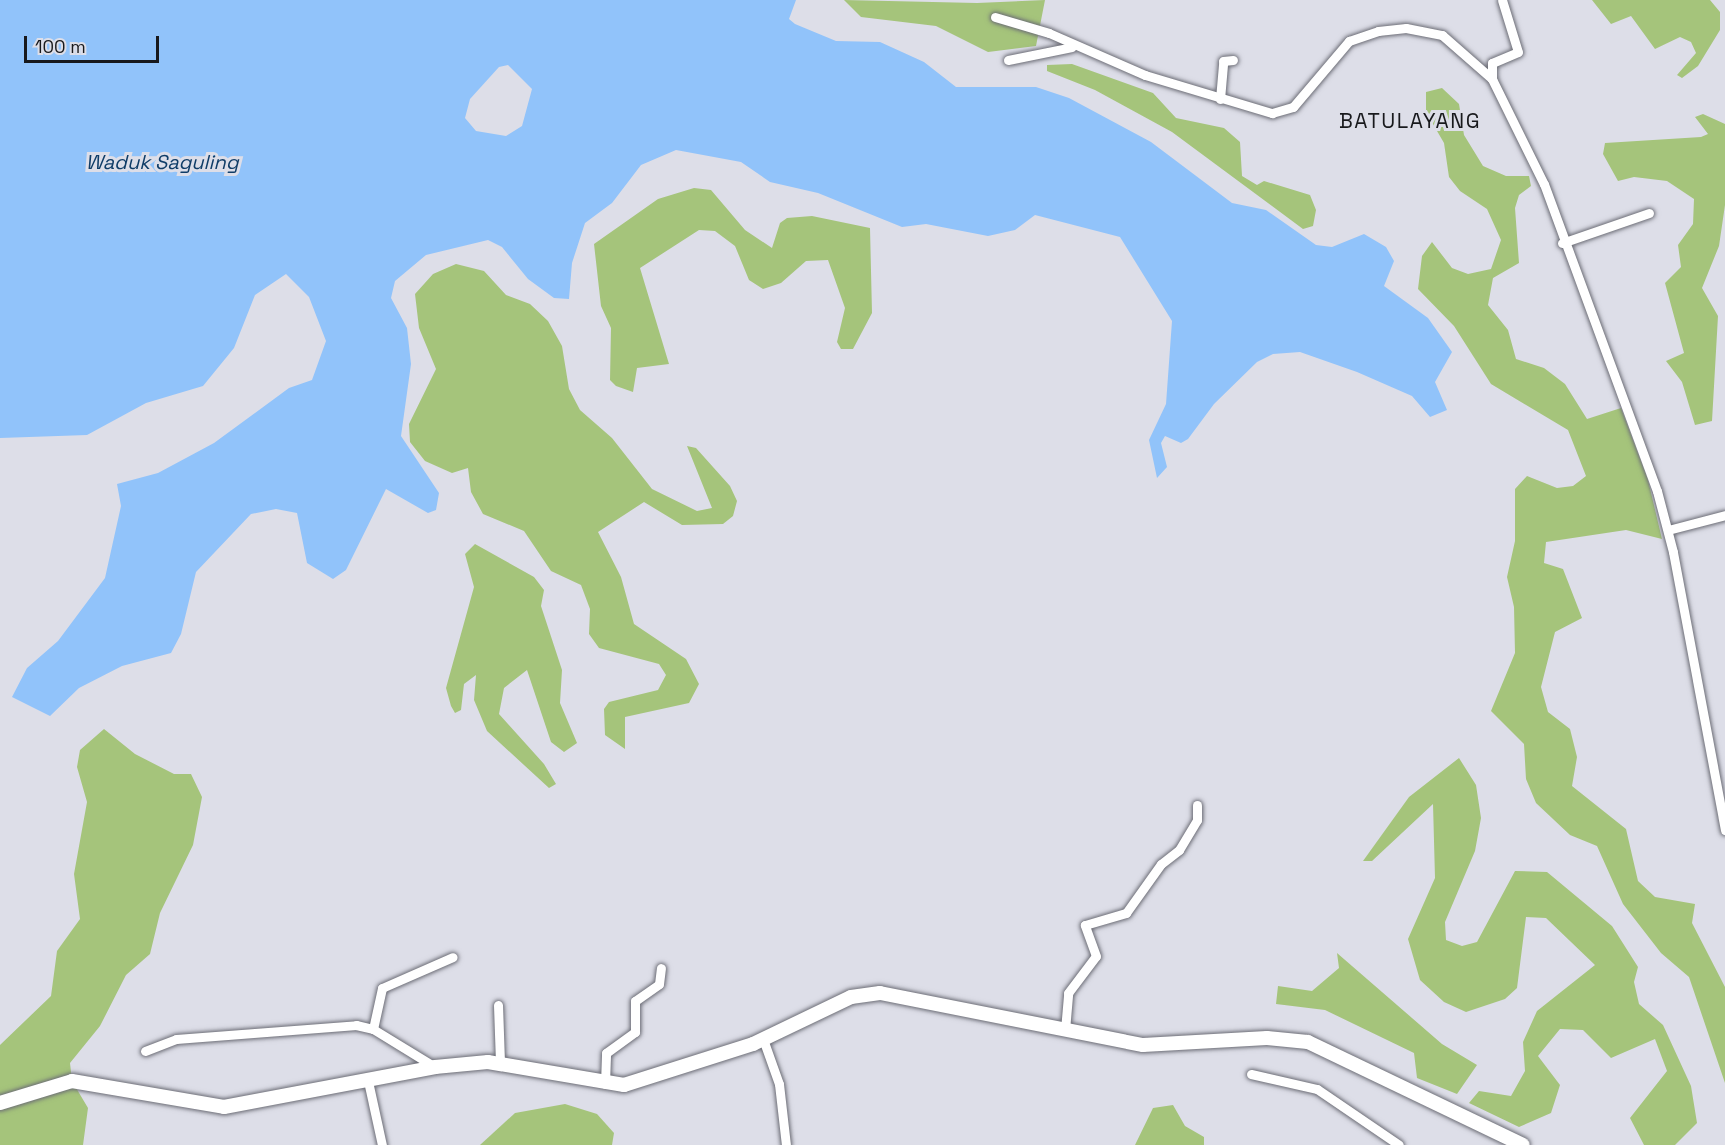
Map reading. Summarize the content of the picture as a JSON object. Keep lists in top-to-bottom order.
{
  "districts": ["BATULAYANG"],
  "water": ["Waduk Saguling"],
  "scale_bar": "100 m"
}
